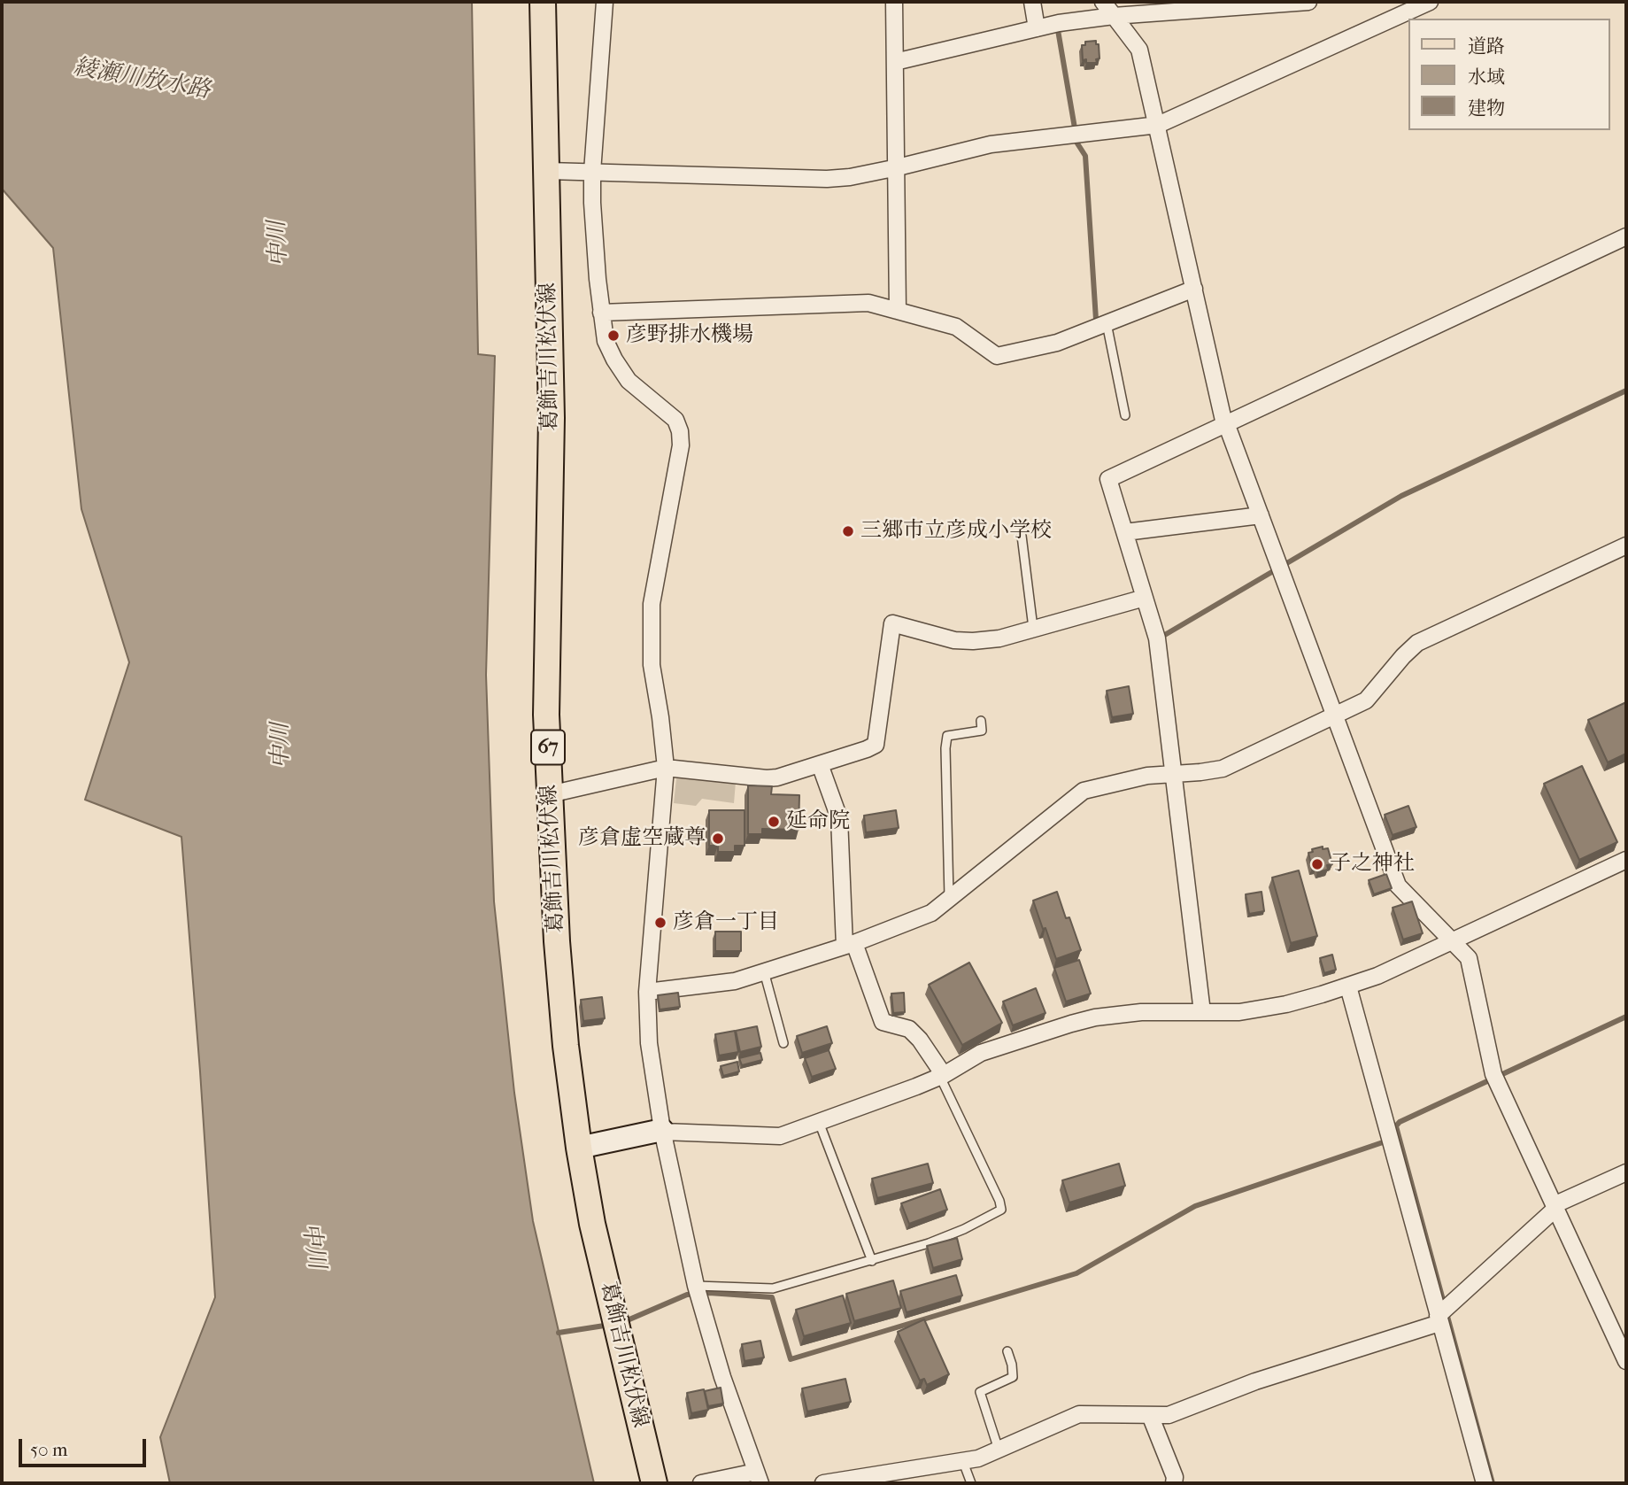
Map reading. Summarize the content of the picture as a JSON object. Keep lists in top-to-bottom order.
{
  "streets": {
    "main road": ["葛飾吉川松伏線", "67"]
  },
  "water": ["綾瀬川放水路", "中川"],
  "places": [
    "彦野排水機場",
    "三郷市立彦成小学校",
    "延命院",
    "彦倉虚空蔵尊",
    "子之神社",
    "彦倉一丁目"
  ],
  "legend": ["道路", "水域", "建物"],
  "scale_bar": "50 m"
}
